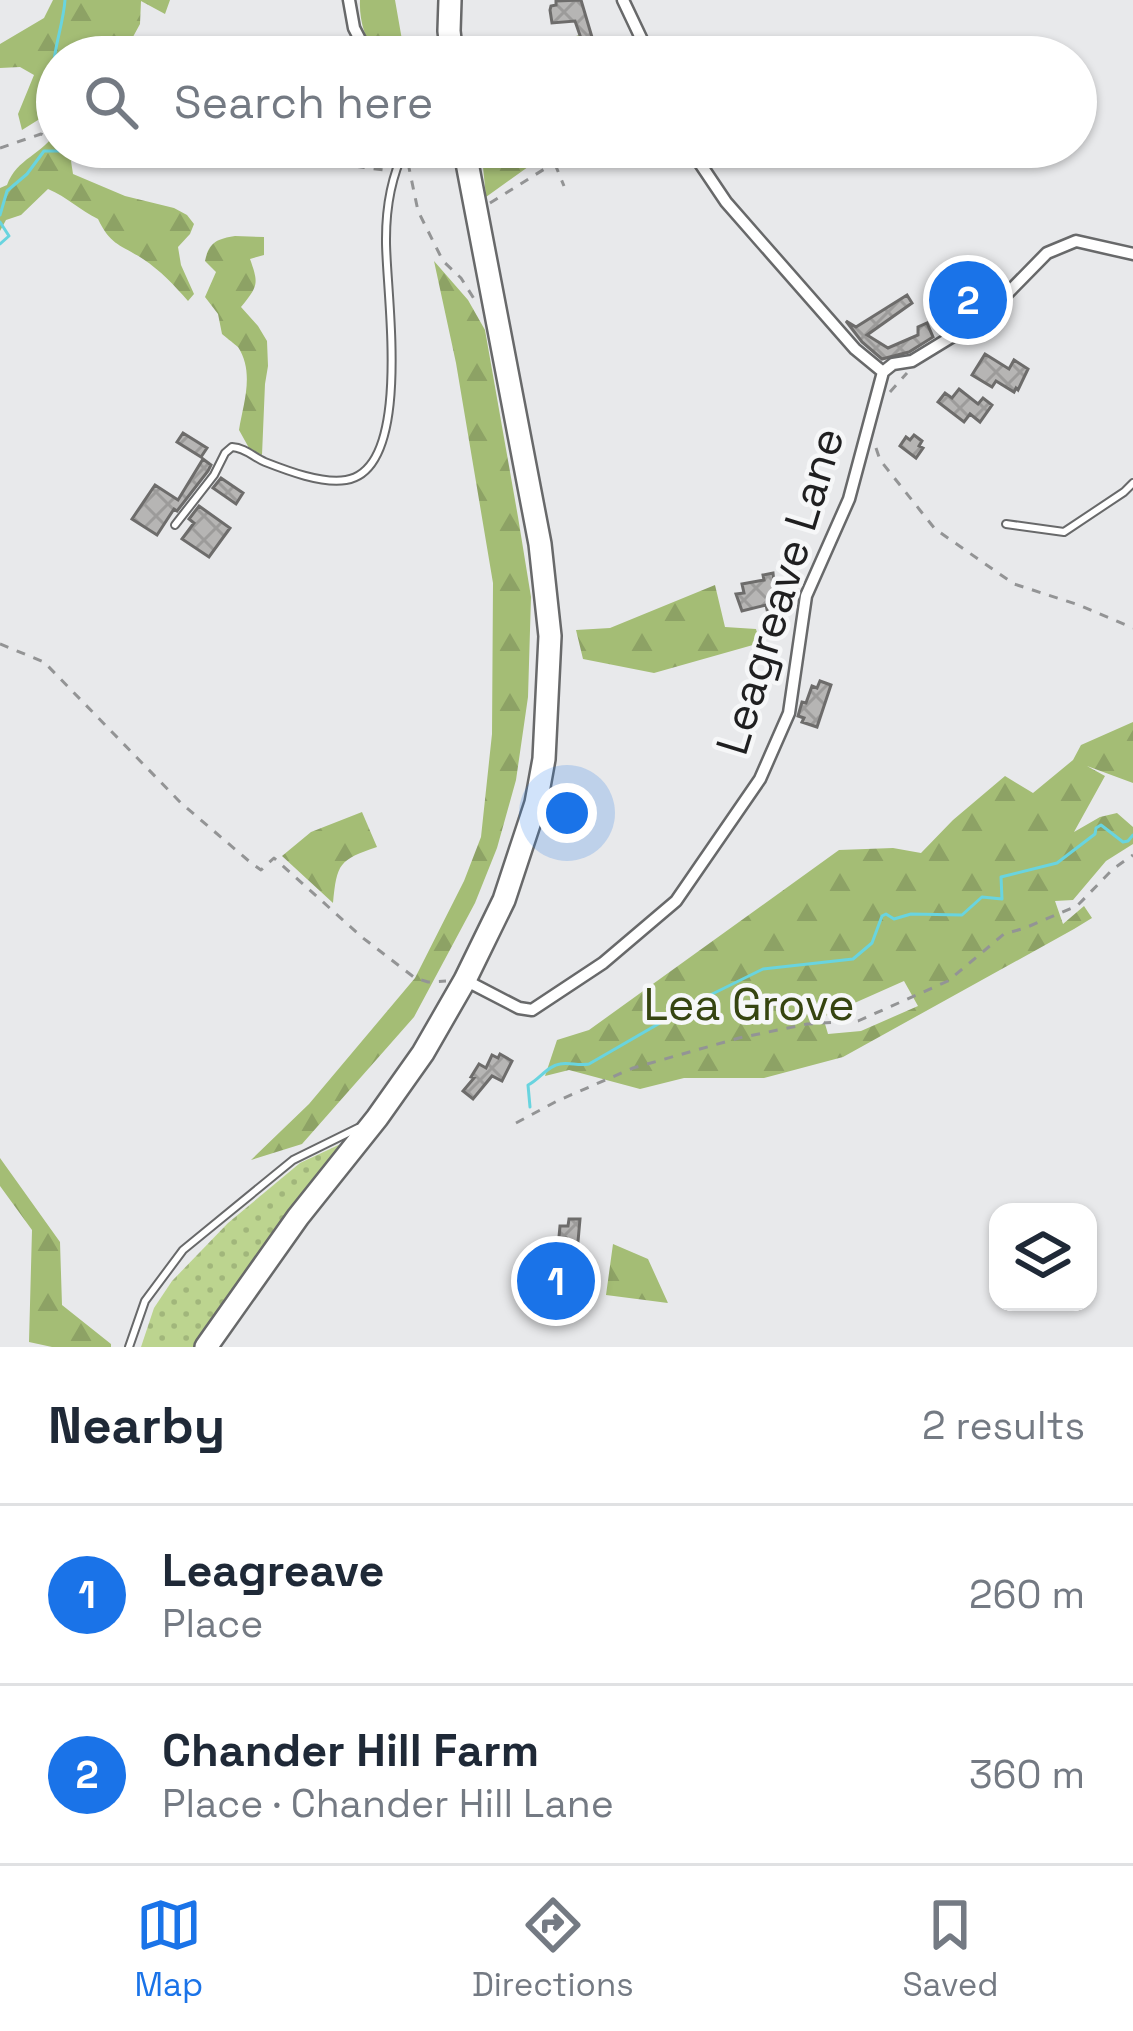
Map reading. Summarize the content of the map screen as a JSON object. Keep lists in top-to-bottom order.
{
  "streets": {
    "street": ["Leagreave Lane"]
  },
  "parks": ["Lea Grove"],
  "page": {
    "search": "Search here",
    "pins": ["2", "1"],
    "heading": ["Nearby", "2 results"],
    "list": [
      {
        "mark": "1",
        "name": "Leagreave",
        "note": "Place",
        "value": "260 m"
      },
      {
        "mark": "2",
        "name": "Chander Hill Farm",
        "note": "Place · Chander Hill Lane",
        "value": "360 m"
      }
    ],
    "nav": ["Map", "Directions", "Saved"]
  }
}
